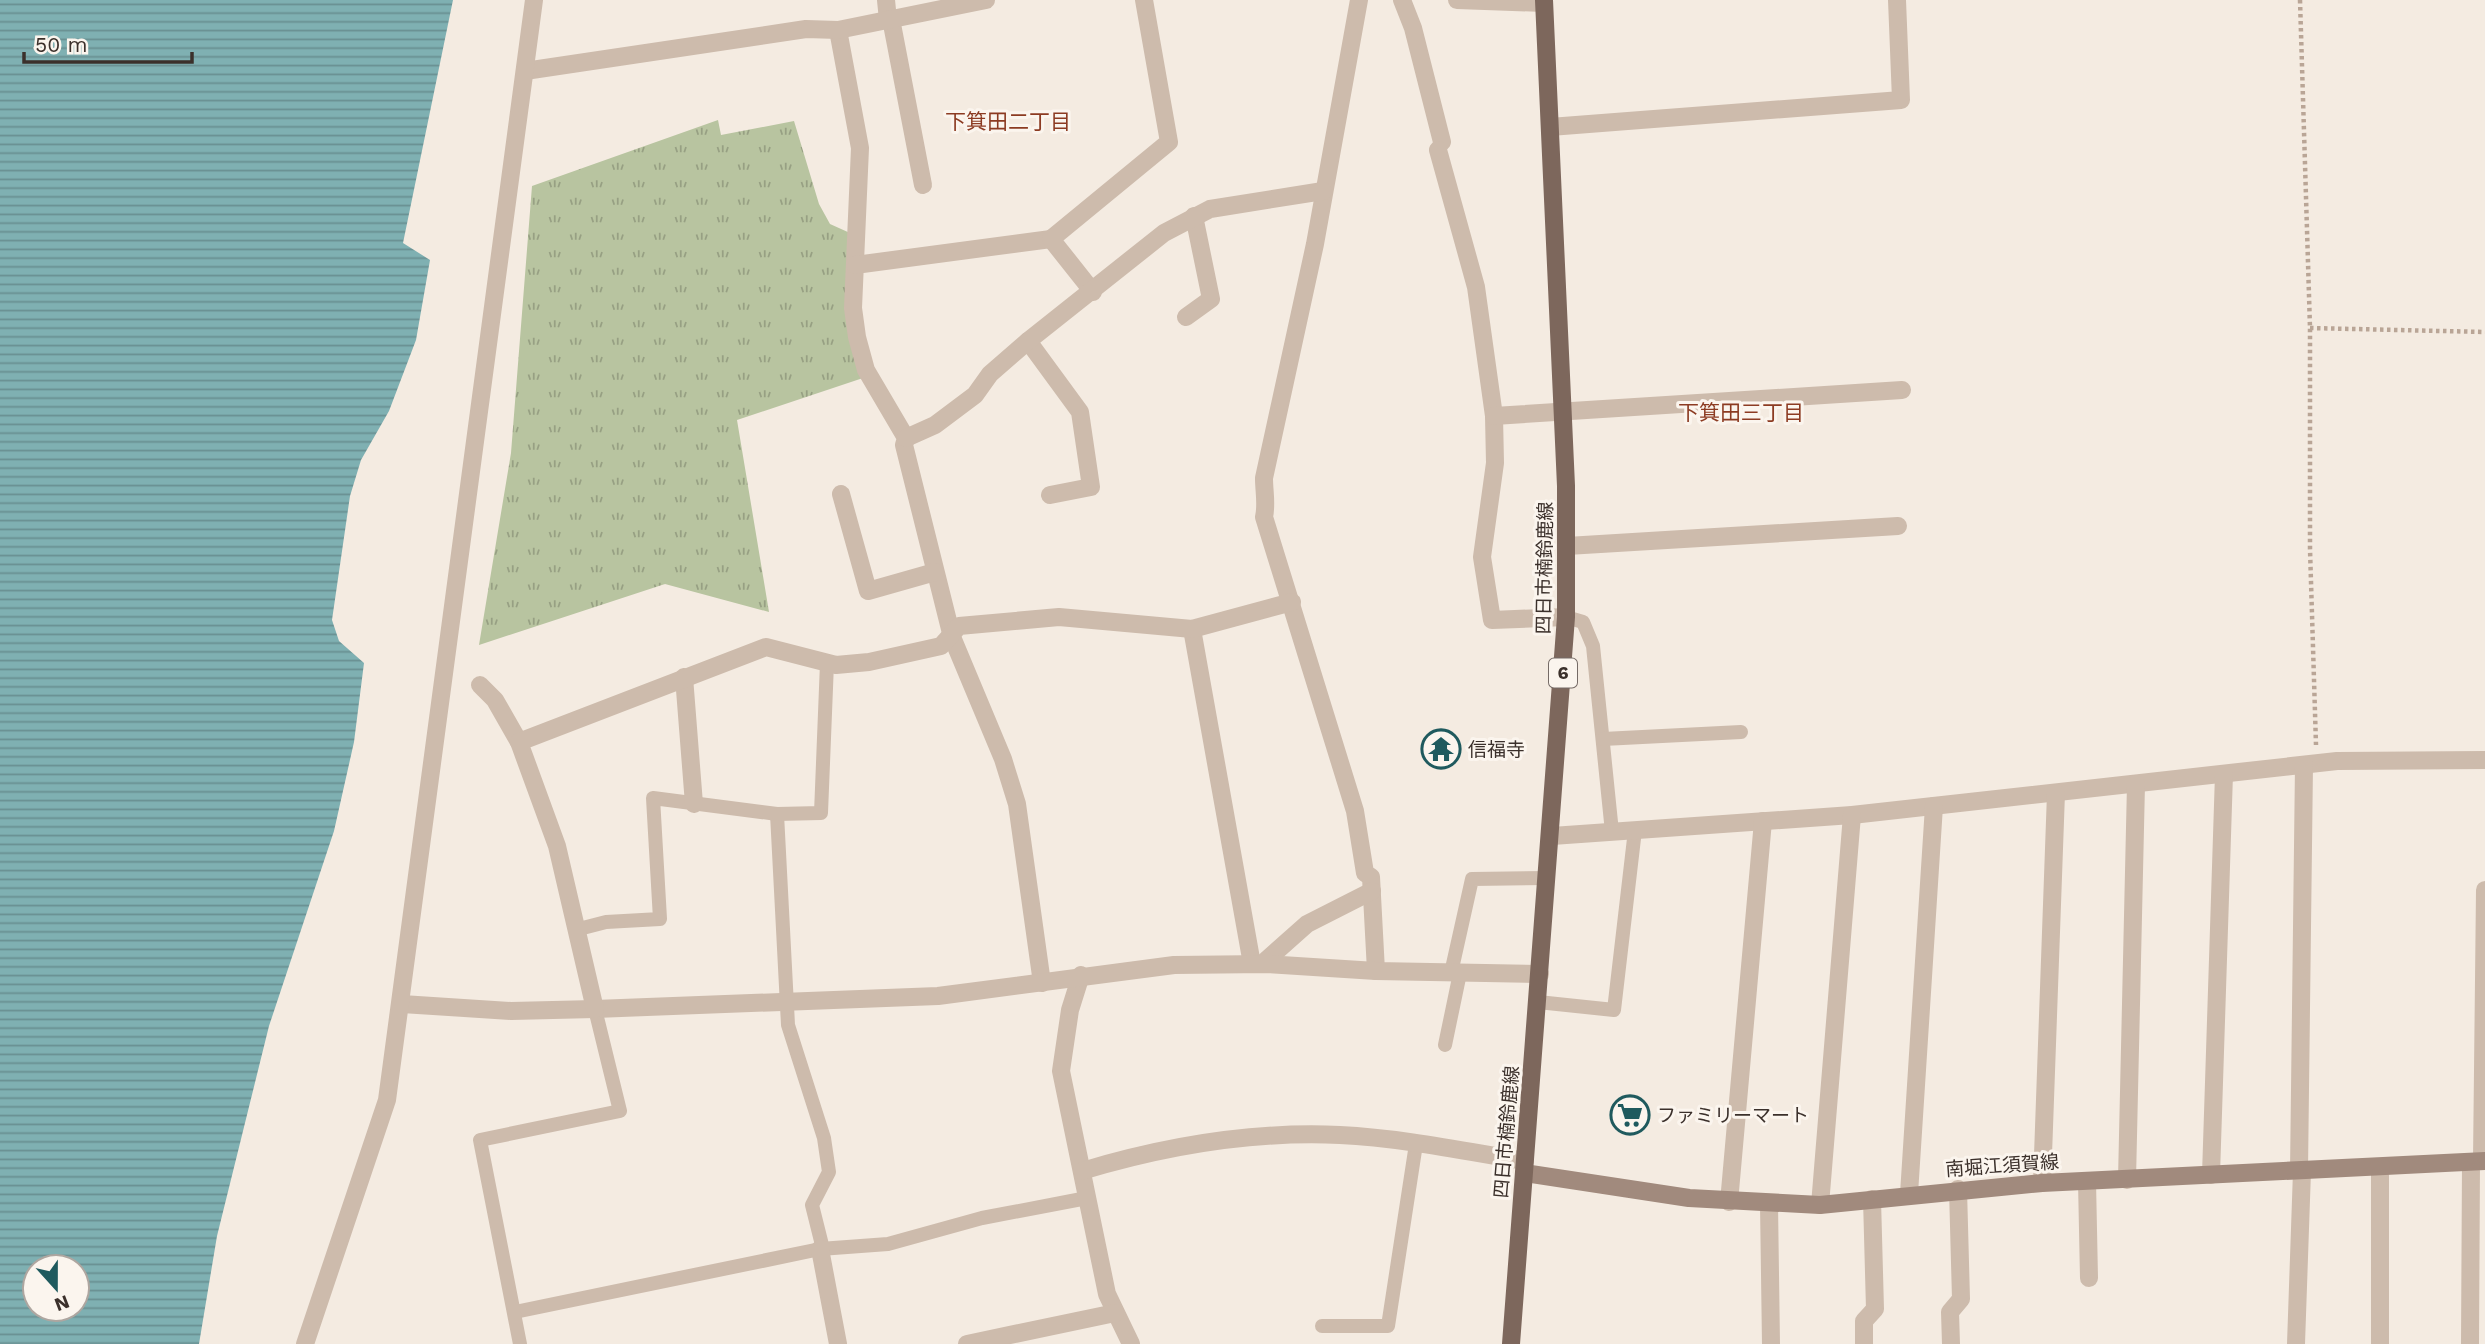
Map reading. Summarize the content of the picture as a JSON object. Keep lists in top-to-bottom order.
{
  "streets": {
    "main road": ["四日市楠鈴鹿線", "6", "南堀江須賀線"]
  },
  "crossings": [
    ["四日市楠鈴鹿線", "南堀江須賀線"]
  ],
  "districts": ["下箕田二丁目", "下箕田三丁目"],
  "places": {
    "temple": ["信福寺"],
    "supermarket": ["ファミリーマート"]
  },
  "scale_bar": "50 m",
  "north": "bottom"
}
